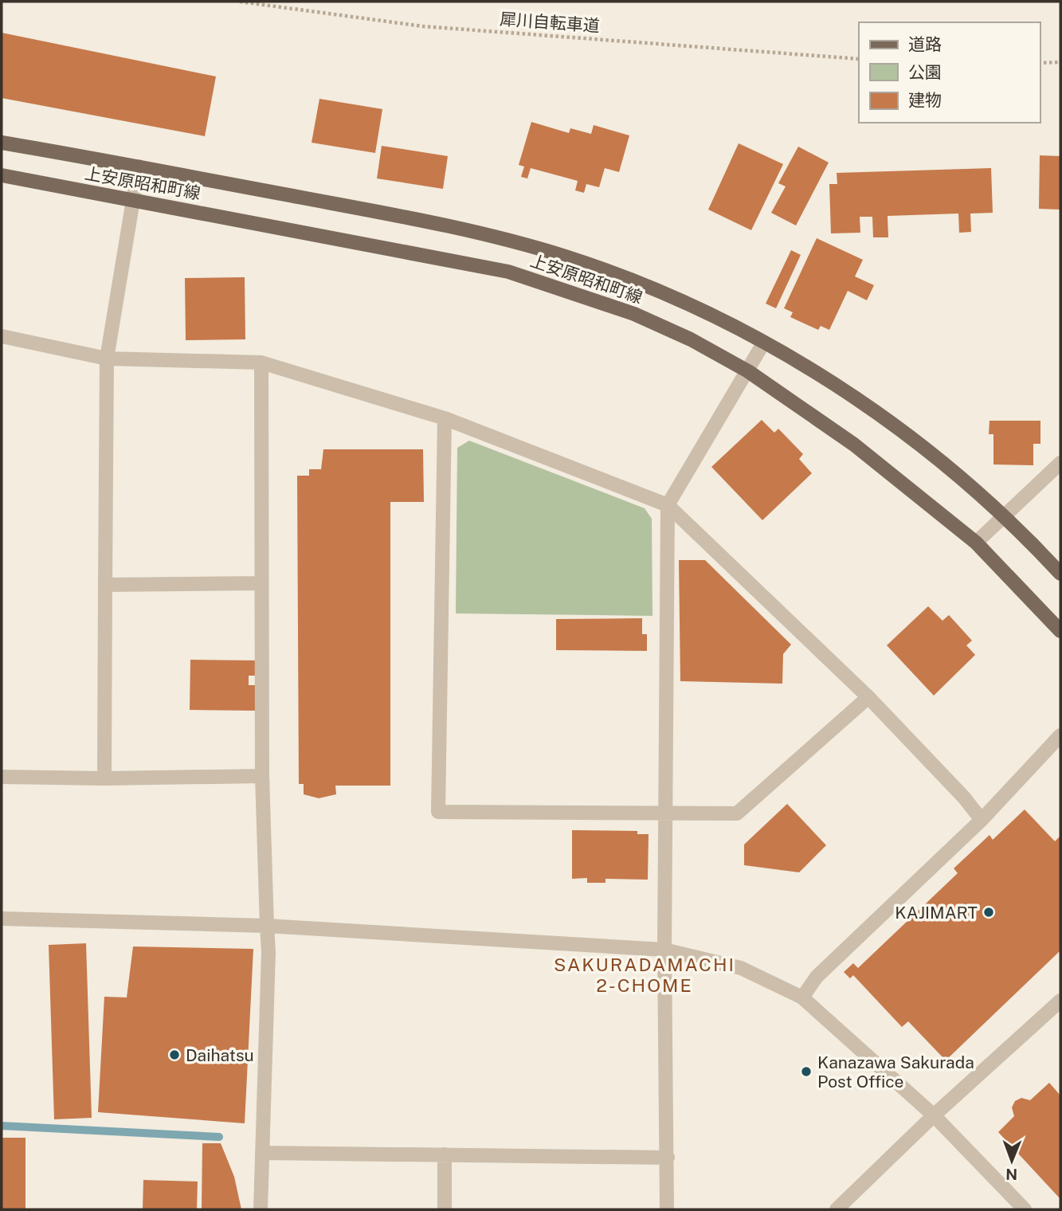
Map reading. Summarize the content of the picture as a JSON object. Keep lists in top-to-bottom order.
{
  "streets": {
    "main road": ["上安原昭和町線"],
    "path": ["犀川自転車道"]
  },
  "districts": ["SAKURADAMACHI 2-CHOME"],
  "places": ["KAJIMART", "Daihatsu", "Kanazawa Sakurada Post Office"],
  "legend": ["道路", "公園", "建物"],
  "north": "bottom"
}
